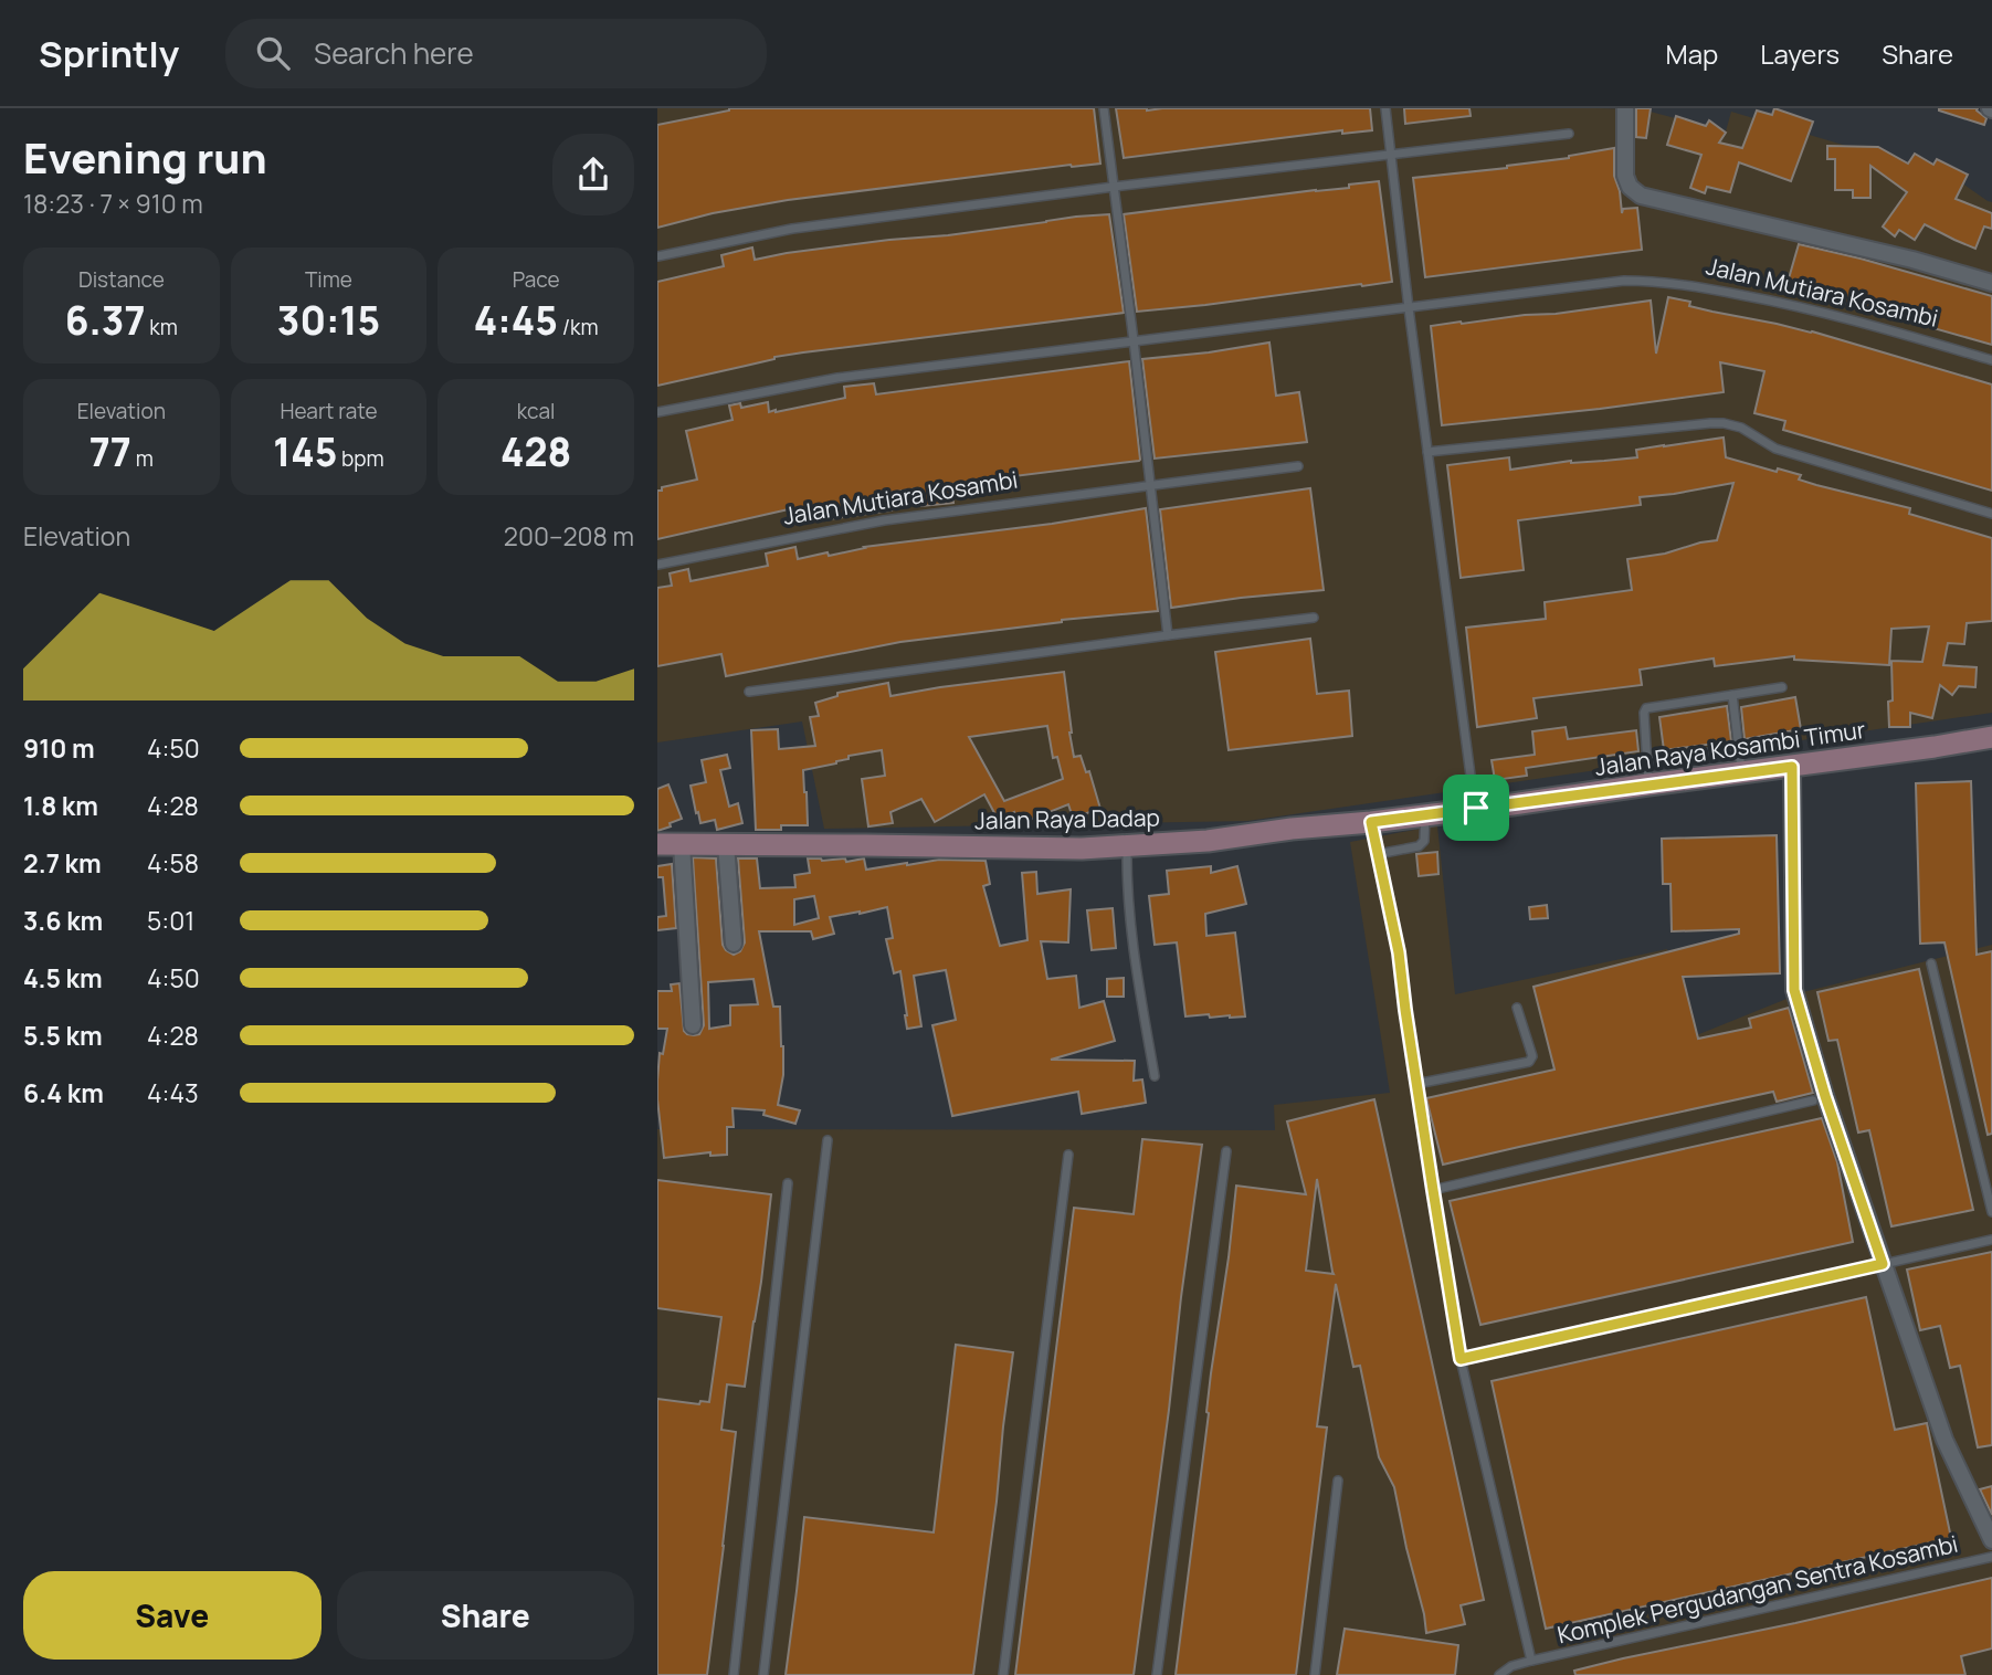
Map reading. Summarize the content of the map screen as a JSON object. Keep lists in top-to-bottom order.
{
  "streets": {
    "main road": ["Jalan Raya Kosambi Timur", "Jalan Raya Dadap"],
    "lane": ["Jalan Mutiara Kosambi", "Komplek Pergudangan Sentra Kosambi"]
  },
  "crossings": [
    ["Jalan Raya Kosambi Timur", "Jalan Raya Dadap"],
    ["Jalan Raya Dadap", "Komplek Pergudangan Sentra Kosambi"]
  ],
  "page": {
    "header": "Sprintly",
    "search": "Search here",
    "nav": ["Map", "Layers", "Share"],
    "heading": ["Evening run", "18:23 · 7 × 910 m"],
    "stats": [
      ["Distance", "6.37 km"],
      ["Time", "30:15"],
      ["Pace", "4:45 /km"],
      ["Elevation", "77 m"],
      ["Heart rate", "145 bpm"],
      ["kcal", "428"]
    ],
    "chart": ["Elevation", "200–208 m"],
    "list": [
      {
        "name": "910 m",
        "note": "4:50"
      },
      {
        "name": "1.8 km",
        "note": "4:28"
      },
      {
        "name": "2.7 km",
        "note": "4:58"
      },
      {
        "name": "3.6 km",
        "note": "5:01"
      },
      {
        "name": "4.5 km",
        "note": "4:50"
      },
      {
        "name": "5.5 km",
        "note": "4:28"
      },
      {
        "name": "6.4 km",
        "note": "4:43"
      }
    ],
    "buttons": ["Save", "Share"]
  }
}
